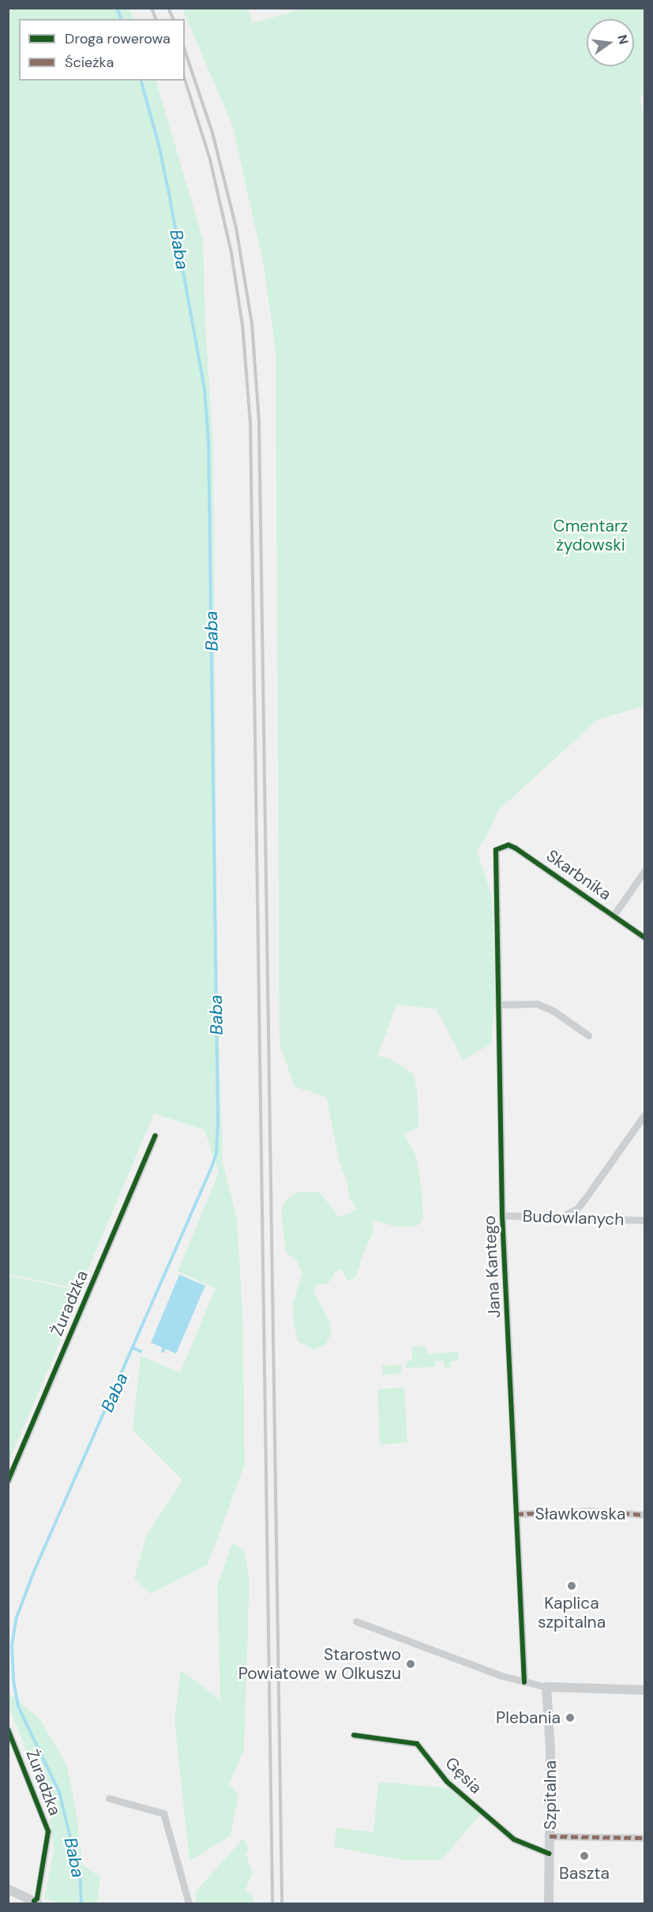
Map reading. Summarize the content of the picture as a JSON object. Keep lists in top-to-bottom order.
{
  "streets": {
    "street": [
      "Skarbnika",
      "Budowlanych",
      "Jana Kantego",
      "Żuradzka",
      "Sławkowska",
      "Gęsia",
      "Szpitalna"
    ]
  },
  "crossings": [
    ["Skarbnika", "Jana Kantego"],
    ["Budowlanych", "Jana Kantego"],
    ["Jana Kantego", "Sławkowska"],
    ["Gęsia", "Szpitalna"]
  ],
  "water": ["Baba"],
  "parks": ["Cmentarz żydowski"],
  "places": [
    "Kaplica szpitalna",
    "Starostwo Powiatowe w Olkuszu",
    "Plebania",
    "Baszta"
  ],
  "legend": ["Droga rowerowa", "Ścieżka"],
  "north": "right"
}
